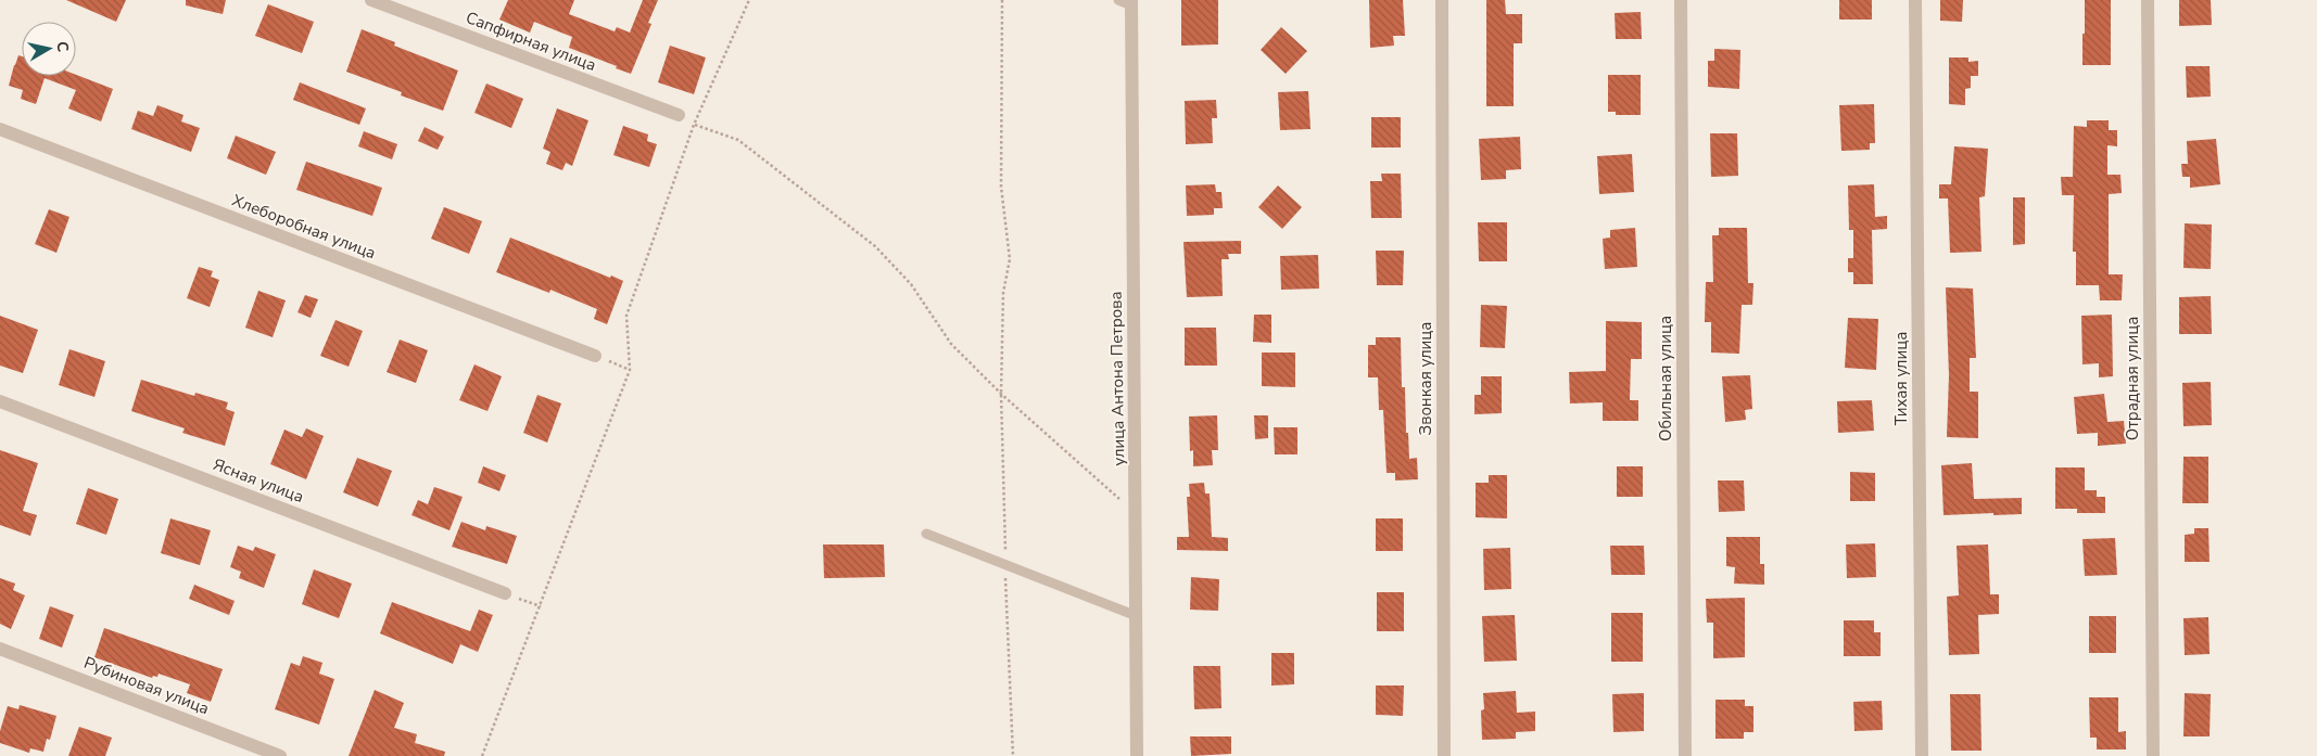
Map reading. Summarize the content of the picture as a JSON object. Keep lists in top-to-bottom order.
{
  "streets": {
    "street": [
      "Сапфирная улица",
      "Хлеборобная улица",
      "улица Антона Петрова",
      "Звонкая улица",
      "Обильная улица",
      "Тихая улица",
      "Отрадная улица",
      "Ясная улица",
      "Рубиновая улица"
    ]
  },
  "north": "right"
}
